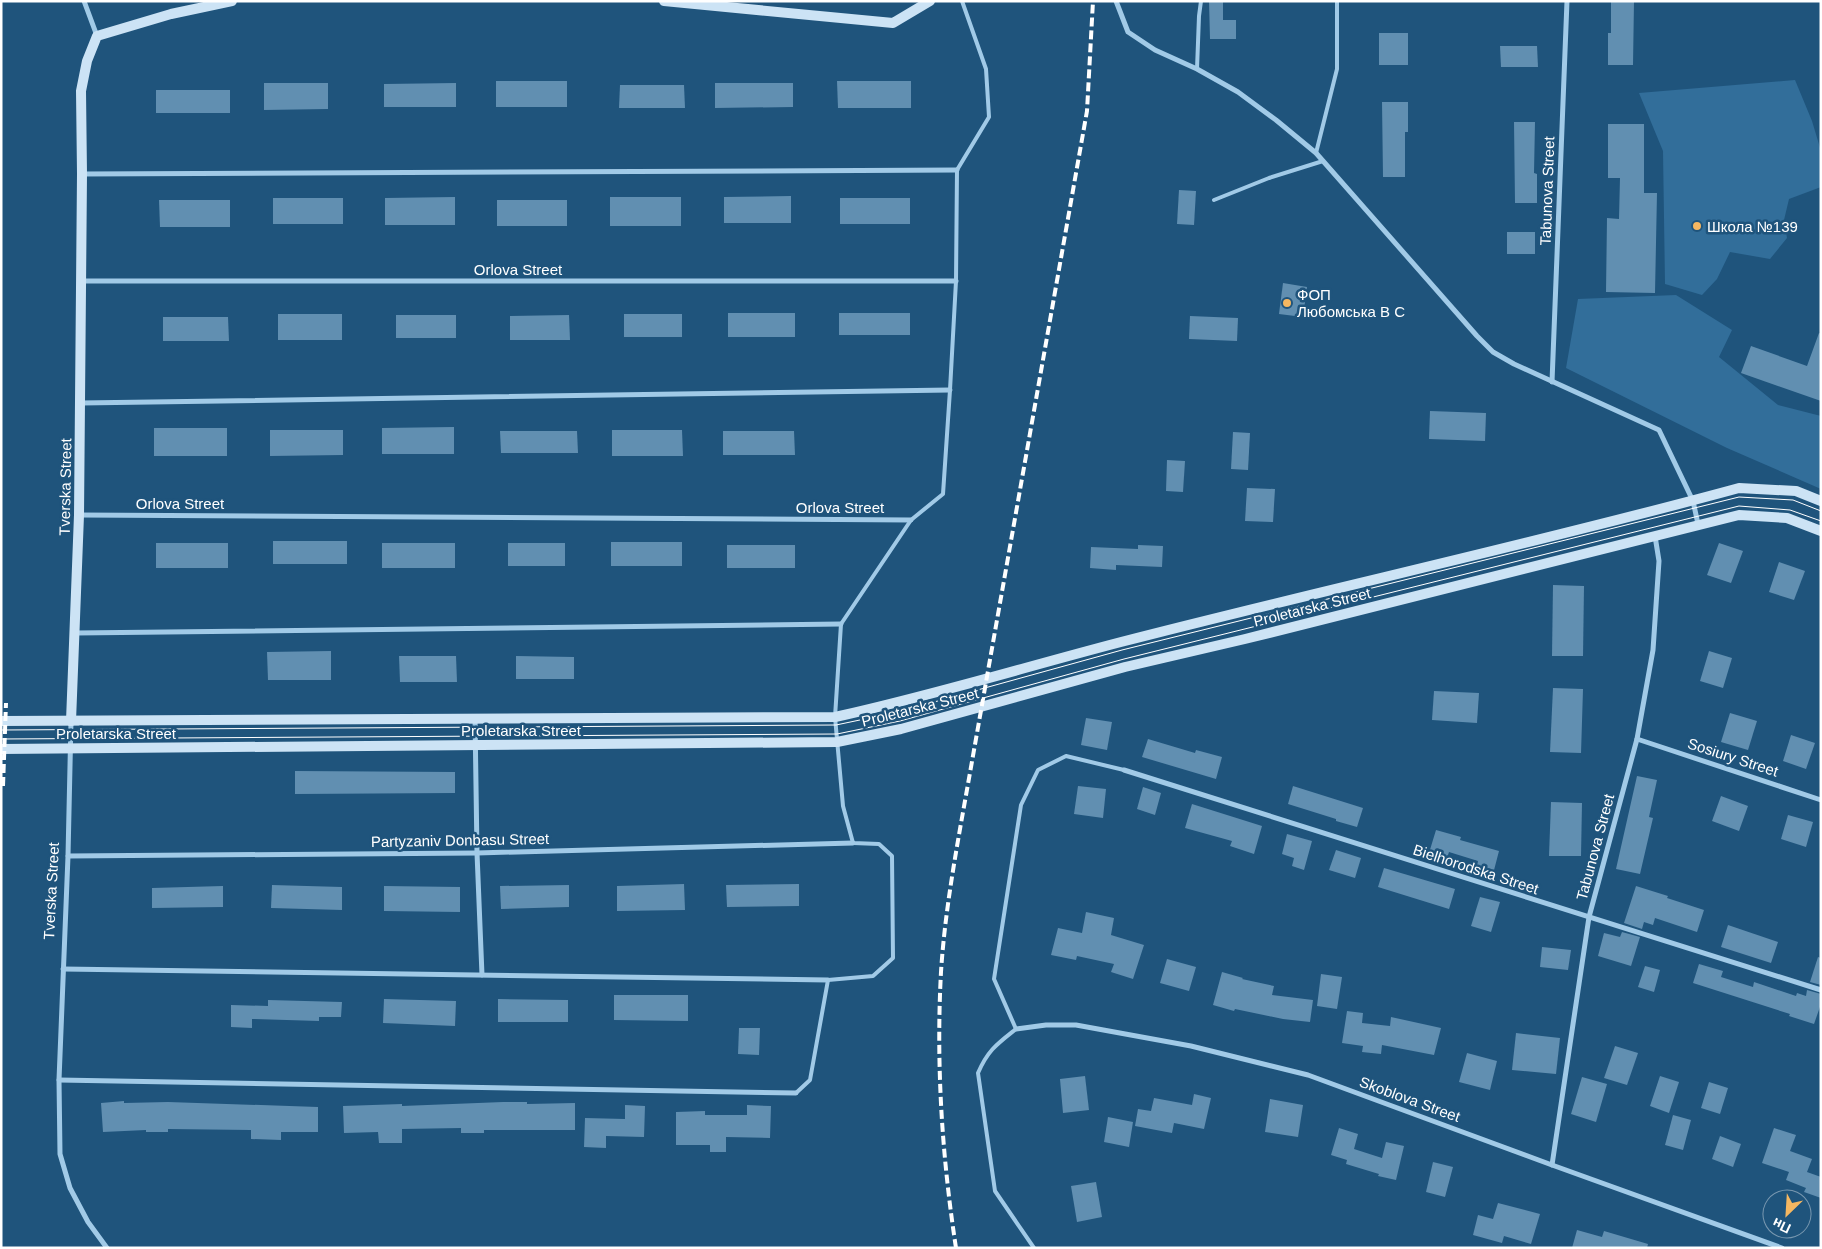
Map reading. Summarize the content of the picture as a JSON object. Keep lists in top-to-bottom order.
{
  "streets": {
    "main road": ["Tverska Street", "Proletarska Street"],
    "street": [
      "Tabunova Street",
      "Orlova Street",
      "Sosiury Street",
      "Partyzaniv Donbasu Street",
      "Bielhorodska Street",
      "Skoblova Street"
    ]
  },
  "crossings": [
    ["Tabunova Street", "Proletarska Street"],
    ["Tabunova Street", "Sosiury Street"],
    ["Tabunova Street", "Bielhorodska Street"],
    ["Tabunova Street", "Skoblova Street"],
    ["Orlova Street", "Tverska Street"],
    ["Tverska Street", "Proletarska Street"],
    ["Tverska Street", "Partyzaniv Donbasu Street"]
  ],
  "places": ["Школа №139", "ФОП Любомська В С"],
  "north": "bottom left"
}
